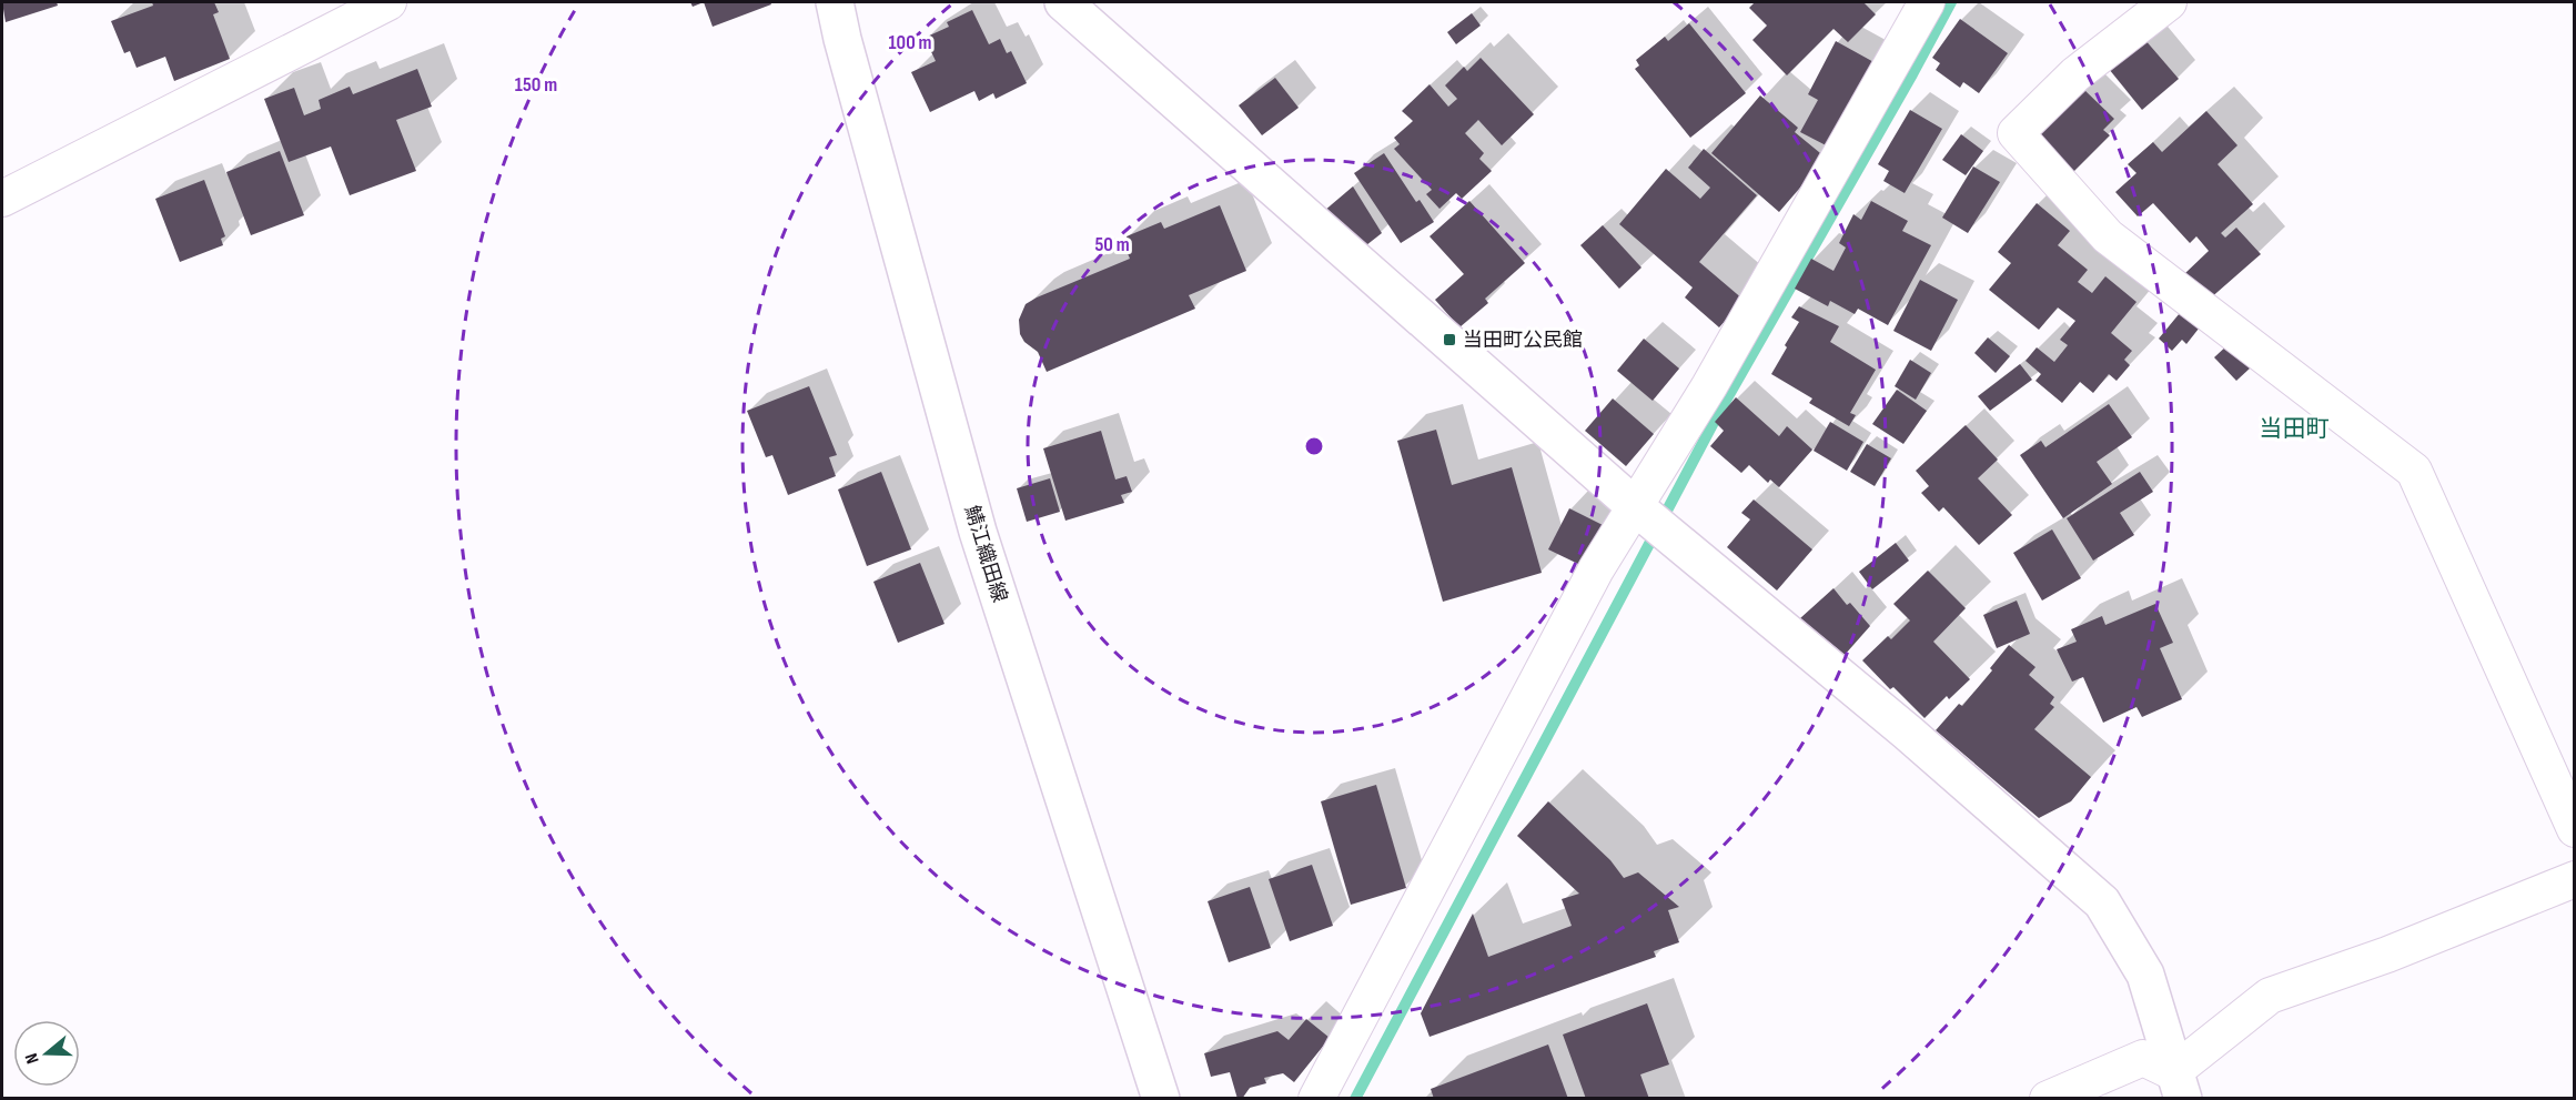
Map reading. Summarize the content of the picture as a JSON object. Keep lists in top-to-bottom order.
{
  "streets": {
    "street": ["鯖江織田線"]
  },
  "districts": ["当田町"],
  "places": {
    "transit": ["当田町公民館"]
  },
  "north": "left",
  "rings": ["100 m", "150 m", "50 m"]
}
